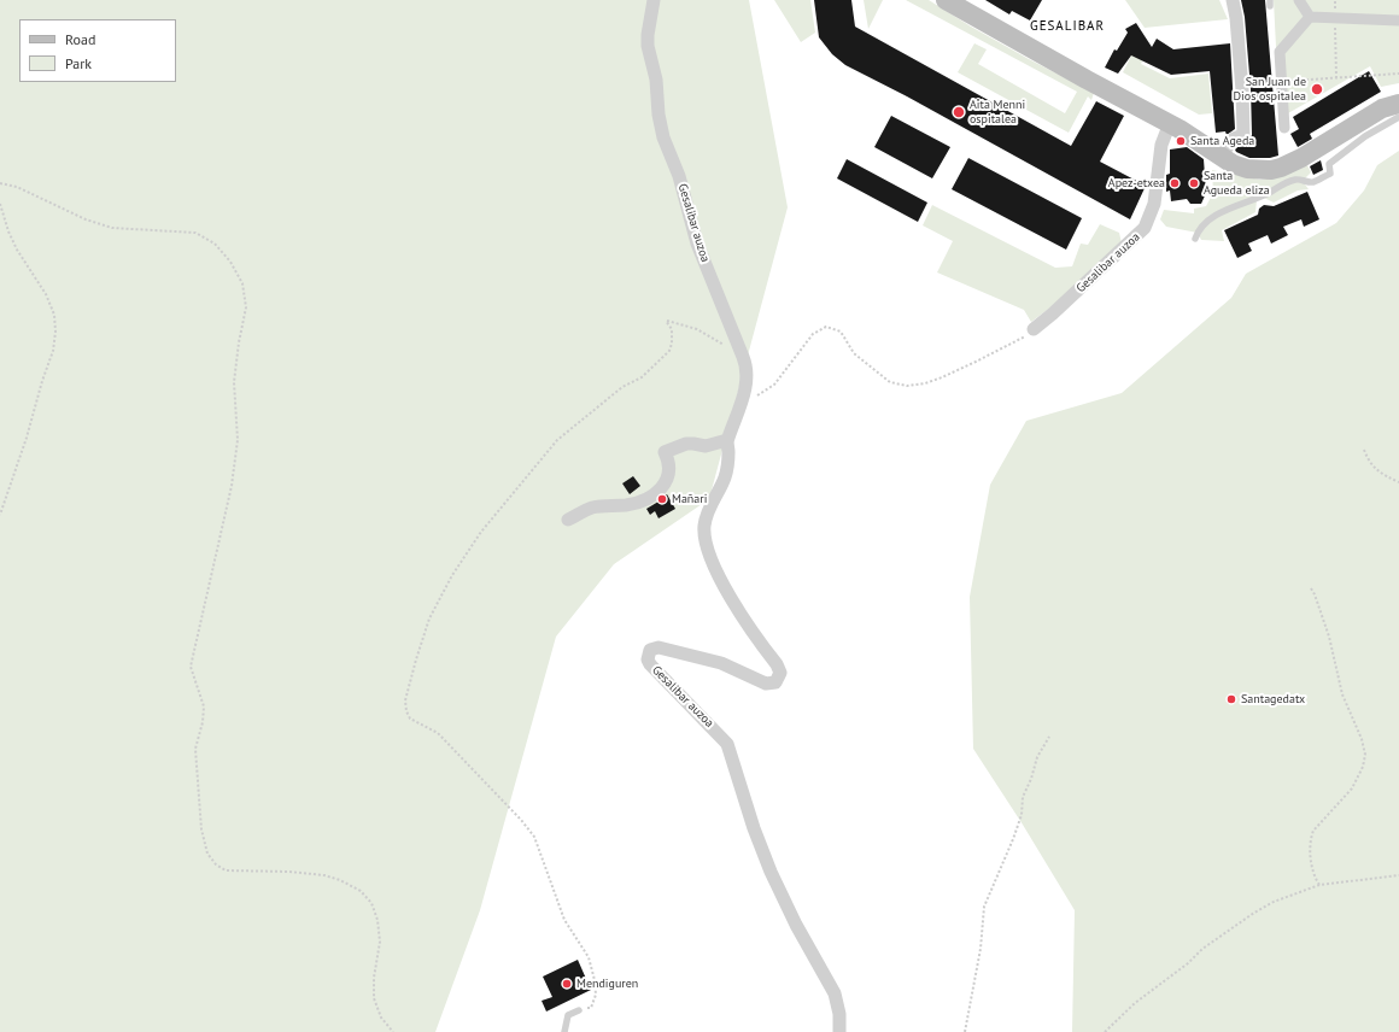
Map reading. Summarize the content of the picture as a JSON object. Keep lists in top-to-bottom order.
{
  "streets": {
    "street": ["Gesalibar auzoa"]
  },
  "districts": ["GESALIBAR"],
  "places": [
    "San Juan de Dios ospitalea",
    "Aita Menni ospitalea",
    "Santa Ageda",
    "Apez-etxea",
    "Santa Agueda eliza",
    "Mañari",
    "Santagedatx",
    "Mendiguren"
  ],
  "legend": ["Road", "Park"]
}
